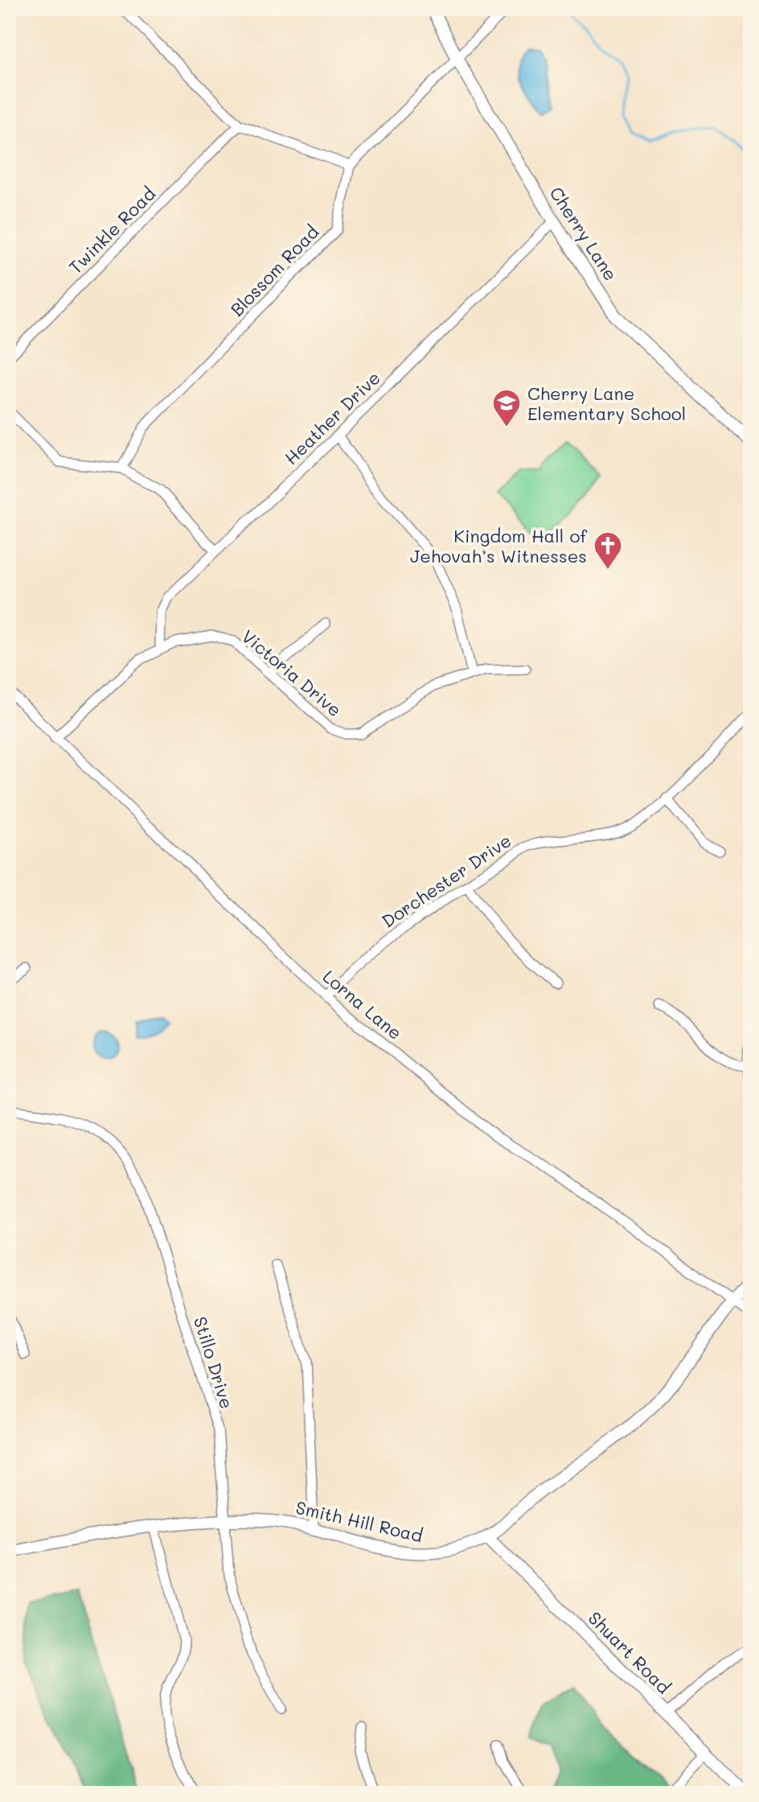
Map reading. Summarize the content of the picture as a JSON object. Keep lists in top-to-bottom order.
{
  "streets": {
    "street": [
      "Twinkle Road",
      "Cherry Lane",
      "Blossom Road",
      "Heather Drive",
      "Victoria Drive",
      "Dorchester Drive",
      "Lorna Lane",
      "Stillo Drive",
      "Smith Hill Road",
      "Shuart Road"
    ]
  },
  "crossings": [
    ["Cherry Lane", "Heather Drive"],
    ["Heather Drive", "Victoria Drive"],
    ["Victoria Drive", "Lorna Lane"],
    ["Dorchester Drive", "Lorna Lane"],
    ["Lorna Lane", "Smith Hill Road"],
    ["Stillo Drive", "Smith Hill Road"],
    ["Smith Hill Road", "Shuart Road"]
  ],
  "places": {
    "school or university": ["Cherry Lane Elementary School"],
    "church": ["Kingdom Hall of Jehovah’s Witnesses"]
  }
}
